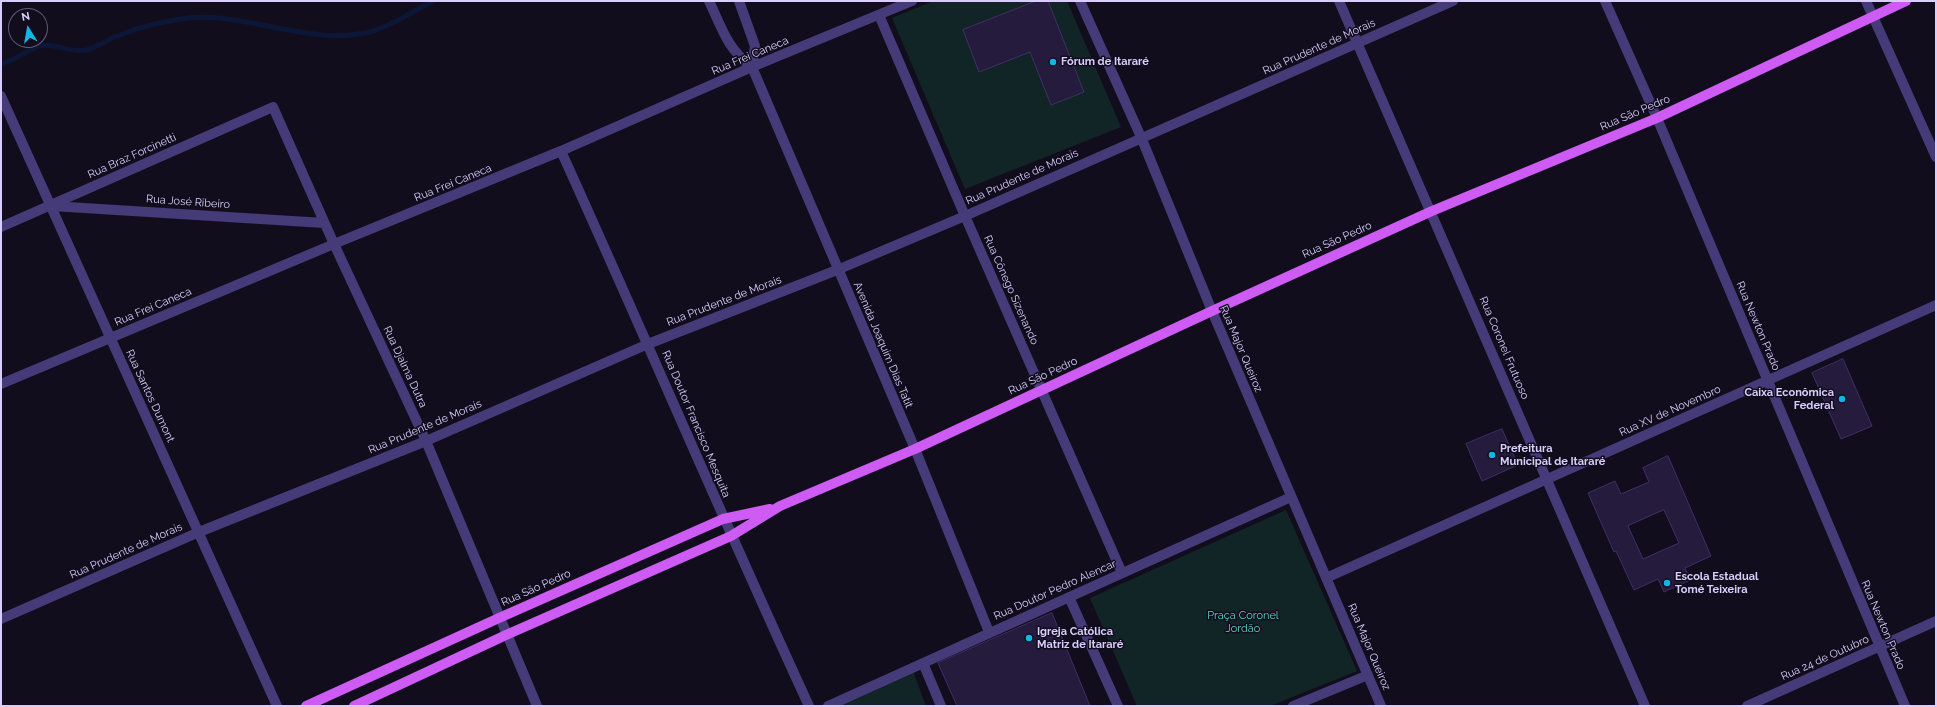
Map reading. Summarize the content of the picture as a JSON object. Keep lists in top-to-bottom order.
{
  "streets": {
    "main road": ["Rua São Pedro"],
    "street": [
      "Rua Prudente de Morais",
      "Rua Frei Caneca",
      "Rua Braz Forcinetti",
      "Rua José Ribeiro",
      "Rua Cônego Sizenando",
      "Rua Newton Prado",
      "Avenida Joaquim Dias Tatit",
      "Rua Coronel Frutuoso",
      "Rua Major Queiroz",
      "Rua Djalma Dutra",
      "Rua Santos Dumont",
      "Rua XV de Novembro",
      "Rua Doutor Francisco Mesquita",
      "Rua Doutor Pedro Alencar",
      "Rua 24 de Outubro"
    ]
  },
  "crossings": [
    ["Rua Prudente de Morais", "Rua Cônego Sizenando"],
    ["Rua Prudente de Morais", "Avenida Joaquim Dias Tatit"],
    ["Rua Prudente de Morais", "Rua Coronel Frutuoso"],
    ["Rua Prudente de Morais", "Rua Major Queiroz"],
    ["Rua Prudente de Morais", "Rua Djalma Dutra"],
    ["Rua Prudente de Morais", "Rua Santos Dumont"],
    ["Rua Prudente de Morais", "Rua Doutor Francisco Mesquita"],
    ["Rua Frei Caneca", "Rua Cônego Sizenando"],
    ["Rua Frei Caneca", "Avenida Joaquim Dias Tatit"],
    ["Rua Frei Caneca", "Rua Djalma Dutra"],
    ["Rua Frei Caneca", "Rua Santos Dumont"],
    ["Rua Frei Caneca", "Rua Doutor Francisco Mesquita"],
    ["Rua São Pedro", "Rua Cônego Sizenando"],
    ["Rua São Pedro", "Rua Newton Prado"],
    ["Rua São Pedro", "Avenida Joaquim Dias Tatit"],
    ["Rua São Pedro", "Rua Coronel Frutuoso"],
    ["Rua São Pedro", "Rua Major Queiroz"],
    ["Rua São Pedro", "Rua Djalma Dutra"],
    ["Rua São Pedro", "Rua Doutor Francisco Mesquita"],
    ["Rua Braz Forcinetti", "Rua José Ribeiro"],
    ["Rua Braz Forcinetti", "Rua Djalma Dutra"],
    ["Rua Braz Forcinetti", "Rua Santos Dumont"],
    ["Rua José Ribeiro", "Rua Djalma Dutra"],
    ["Rua José Ribeiro", "Rua Santos Dumont"],
    ["Rua Cônego Sizenando", "Rua Doutor Pedro Alencar"],
    ["Rua Newton Prado", "Rua XV de Novembro"],
    ["Rua Newton Prado", "Rua 24 de Outubro"],
    ["Avenida Joaquim Dias Tatit", "Rua Doutor Pedro Alencar"],
    ["Rua Coronel Frutuoso", "Rua XV de Novembro"],
    ["Rua Major Queiroz", "Rua XV de Novembro"],
    ["Rua Major Queiroz", "Rua Doutor Pedro Alencar"]
  ],
  "parks": ["Praça Coronel Jordão"],
  "places": [
    "Fórum de Itararé",
    "Caixa Econômica Federal",
    "Prefeitura Municipal de Itararé",
    "Escola Estadual Tomé Teixeira",
    "Igreja Católica Matriz de Itararé"
  ],
  "north": "top"
}
